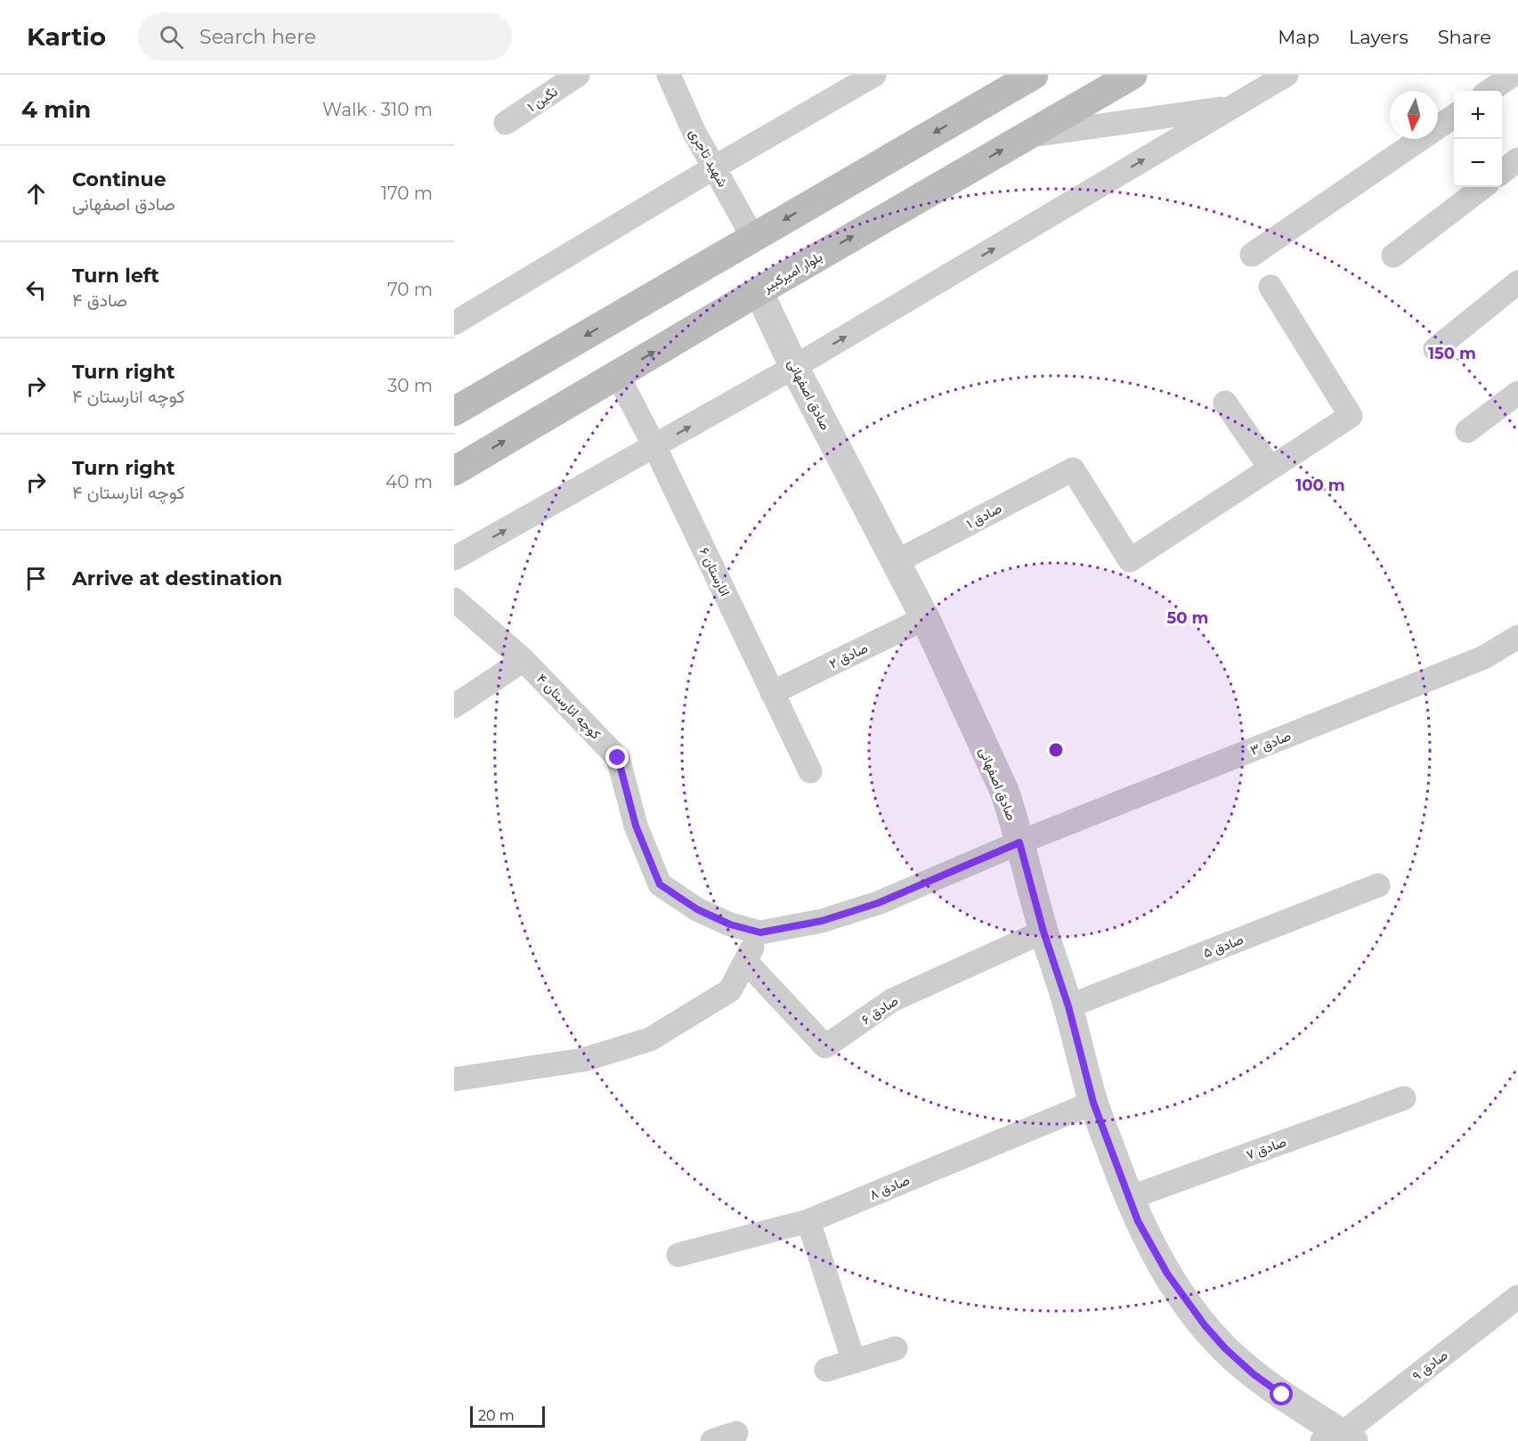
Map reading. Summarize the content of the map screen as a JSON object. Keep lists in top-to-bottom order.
{
  "streets": {
    "main road": ["بلوار امیرکبیر"],
    "street": [
      "نگین ۱",
      "شهید تاجری",
      "صادق اصفهانی",
      "صادق ۱",
      "انارستان ۶",
      "صادق ۲",
      "کوچه انارستان ۴",
      "صادق ۳",
      "صادق ۵",
      "صادق ۶",
      "صادق ۷",
      "صادق ۸",
      "صادق ۹"
    ]
  },
  "crossings": [
    ["بلوار امیرکبیر", "صادق اصفهانی"],
    ["بلوار امیرکبیر", "انارستان ۶"],
    ["صادق اصفهانی", "صادق ۱"],
    ["صادق اصفهانی", "صادق ۲"],
    ["صادق اصفهانی", "صادق ۳"],
    ["صادق اصفهانی", "صادق ۵"],
    ["صادق اصفهانی", "صادق ۶"],
    ["صادق اصفهانی", "صادق ۷"],
    ["صادق اصفهانی", "صادق ۸"],
    ["صادق اصفهانی", "صادق ۹"],
    ["انارستان ۶", "صادق ۲"],
    ["کوچه انارستان ۴", "صادق ۳"]
  ],
  "scale_bar": "20 m",
  "north": "bottom",
  "page": {
    "header": "Kartio",
    "search": "Search here",
    "nav": ["Map", "Layers", "Share"],
    "heading": ["4 min", "Walk · 310 m"],
    "map_buttons": ["+", "−"],
    "list": [
      ["Continue", "صادق اصفهانی", "170 m"],
      ["Turn left", "صادق ۴", "70 m"],
      ["Turn right", "کوچه انارستان ۴", "30 m"],
      ["Turn right", "کوچه انارستان ۴", "40 m"],
      "Arrive at destination"
    ],
    "scale": "20 m"
  },
  "rings": ["150 m", "100 m", "50 m"]
}
